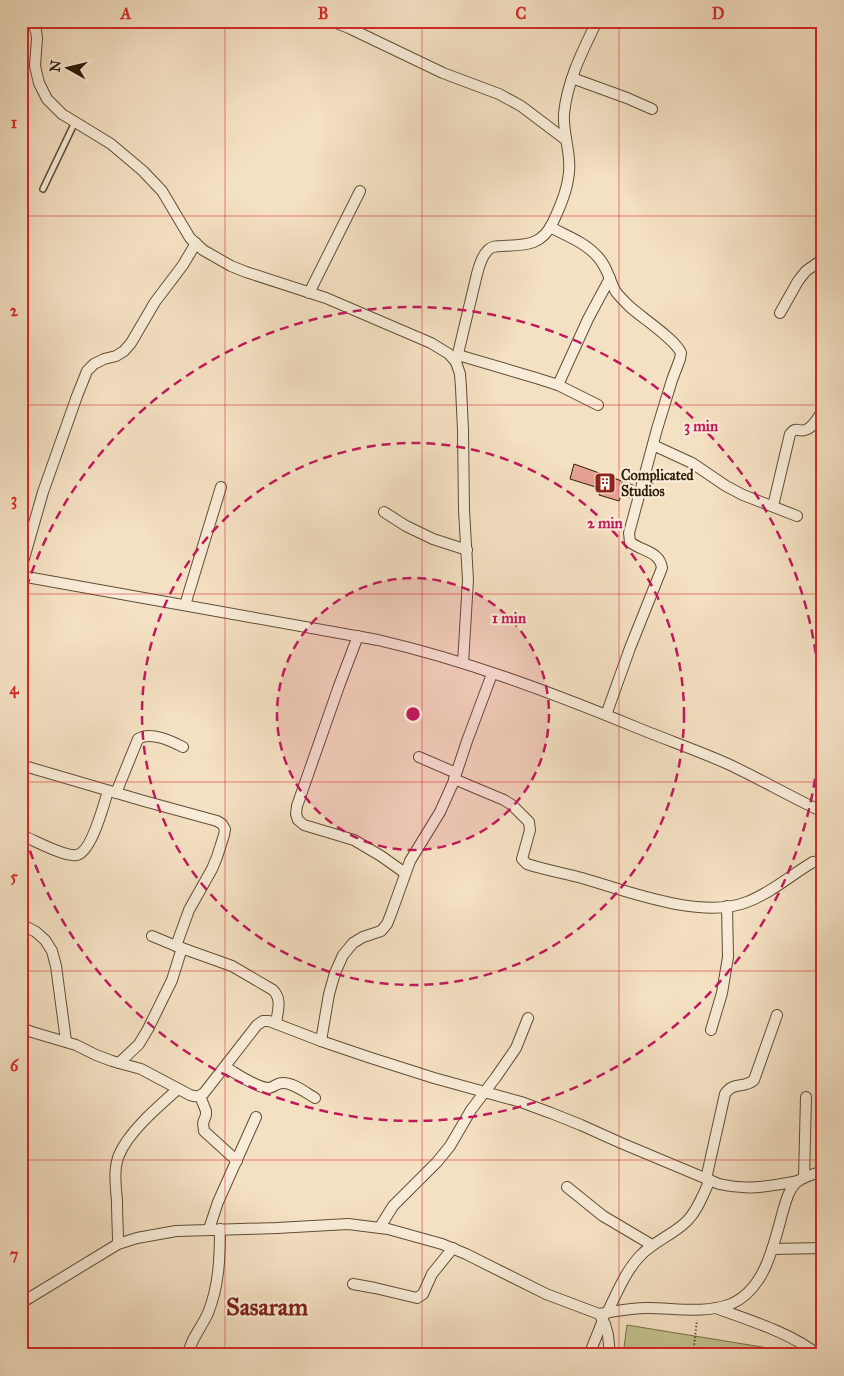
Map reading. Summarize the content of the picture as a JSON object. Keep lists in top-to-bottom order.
{
  "districts": ["Sasaram"],
  "places": {
    "building": ["Complicated Studios"]
  },
  "north": "left",
  "grid": {
    "columns": [
      "A",
      "B",
      "C",
      "D"
    ],
    "rows": [
      "1",
      "2",
      "3",
      "4",
      "5",
      "6",
      "7"
    ]
  },
  "rings": ["3 min", "2 min", "1 min"]
}
